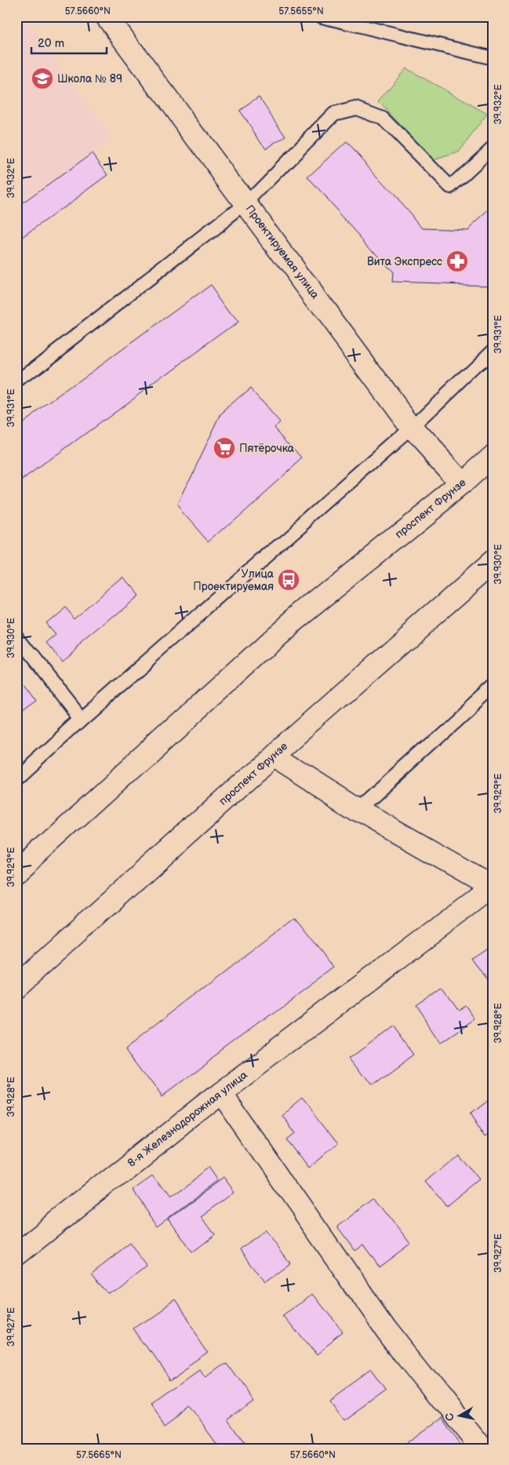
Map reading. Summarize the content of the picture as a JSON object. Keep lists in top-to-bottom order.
{
  "streets": {
    "street": ["Проектируемая улица", "проспект Фрунзе", "8-я Железнодорожная улица"]
  },
  "crossings": [
    ["Проектируемая улица", "проспект Фрунзе"]
  ],
  "places": {
    "school or university": ["Школа № 89"],
    "pharmacy": ["Вита Экспресс"],
    "supermarket": ["Пятёрочка"],
    "bus stop": ["Улица Проектируемая"]
  },
  "scale_bar": "20 m",
  "north": "left",
  "coordinates": [
    "57.5660°N",
    "57.5655°N",
    "39.932°E",
    "39.931°E",
    "39.930°E",
    "39.929°E",
    "39.928°E",
    "39.927°E",
    "57.5665°N"
  ]
}
